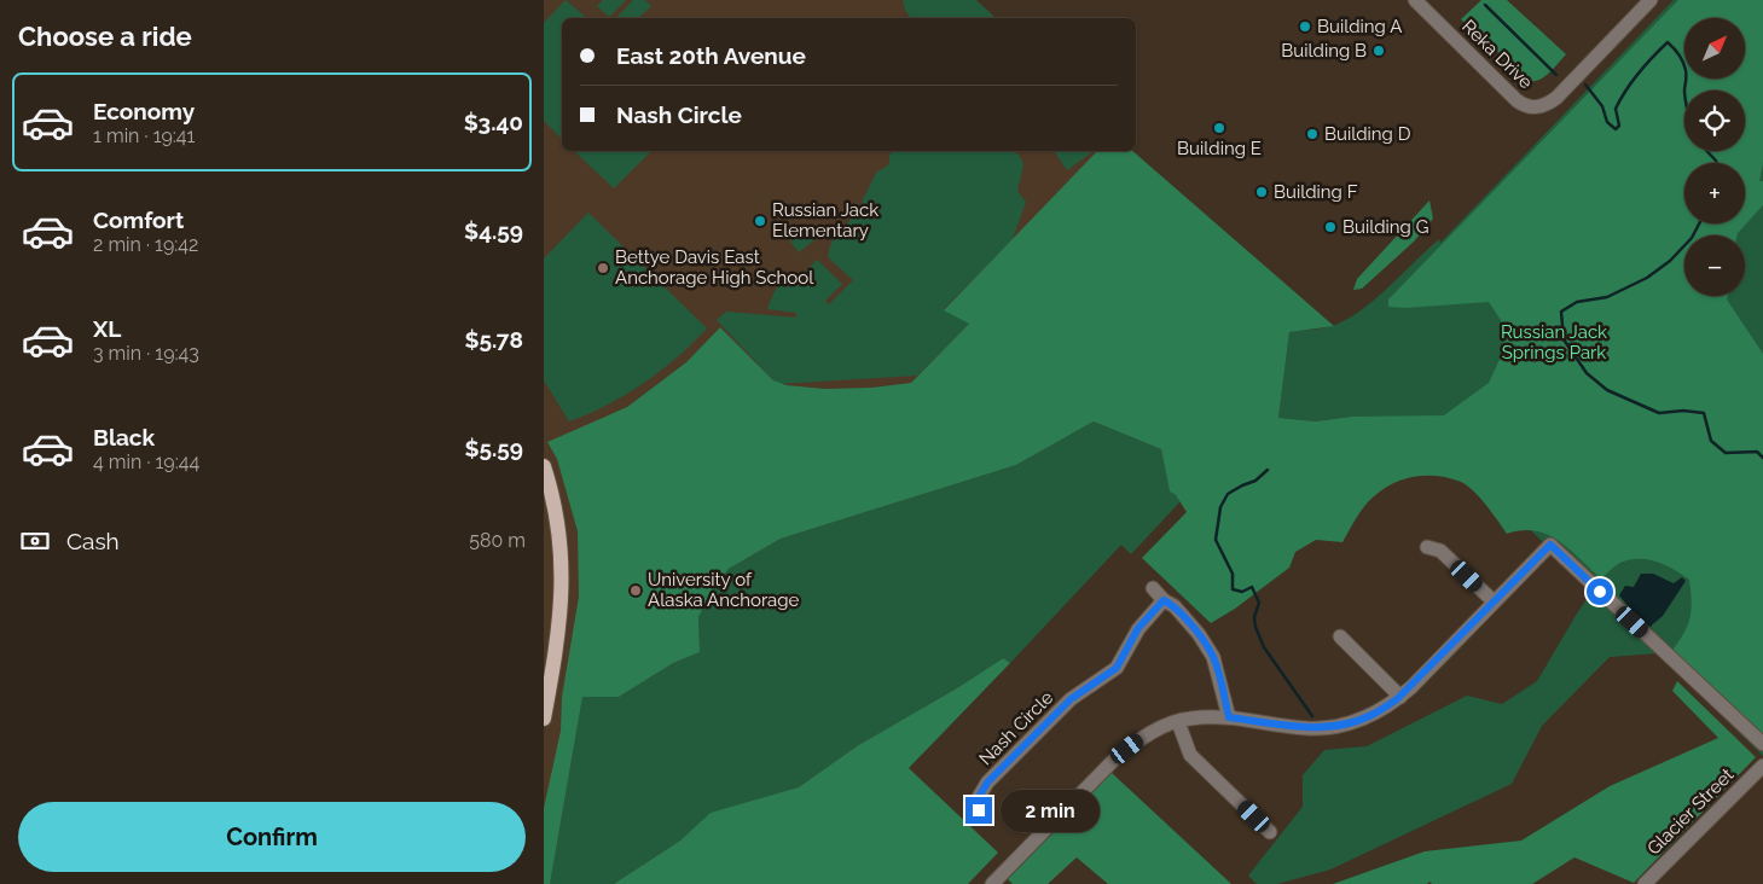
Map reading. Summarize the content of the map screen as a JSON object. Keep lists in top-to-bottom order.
{
  "streets": {
    "street": ["Reka Drive", "Nash Circle", "Glacier Street"]
  },
  "parks": ["Russian Jack Springs Park"],
  "places": [
    "Building A",
    "Building B",
    "Building E",
    "Building D",
    "Building F",
    "Russian Jack Elementary",
    "Building G",
    "Bettye Davis East Anchorage High School",
    "University of Alaska Anchorage"
  ],
  "north": "top right",
  "page": {
    "heading": "Choose a ride",
    "map_buttons": ["+", "−"],
    "banner": ["East 20th Avenue", "Nash Circle"],
    "list": [
      {
        "name": "Economy",
        "note": "1 min · 19:41",
        "value": "$3.40"
      },
      {
        "name": "Comfort",
        "note": "2 min · 19:42",
        "value": "$4.59"
      },
      {
        "name": "XL",
        "note": "3 min · 19:43",
        "value": "$5.78"
      },
      {
        "name": "Black",
        "note": "4 min · 19:44",
        "value": "$5.59"
      }
    ],
    "pay": ["Cash", "580 m"],
    "buttons": "Confirm",
    "bubble": "2 min"
  }
}
